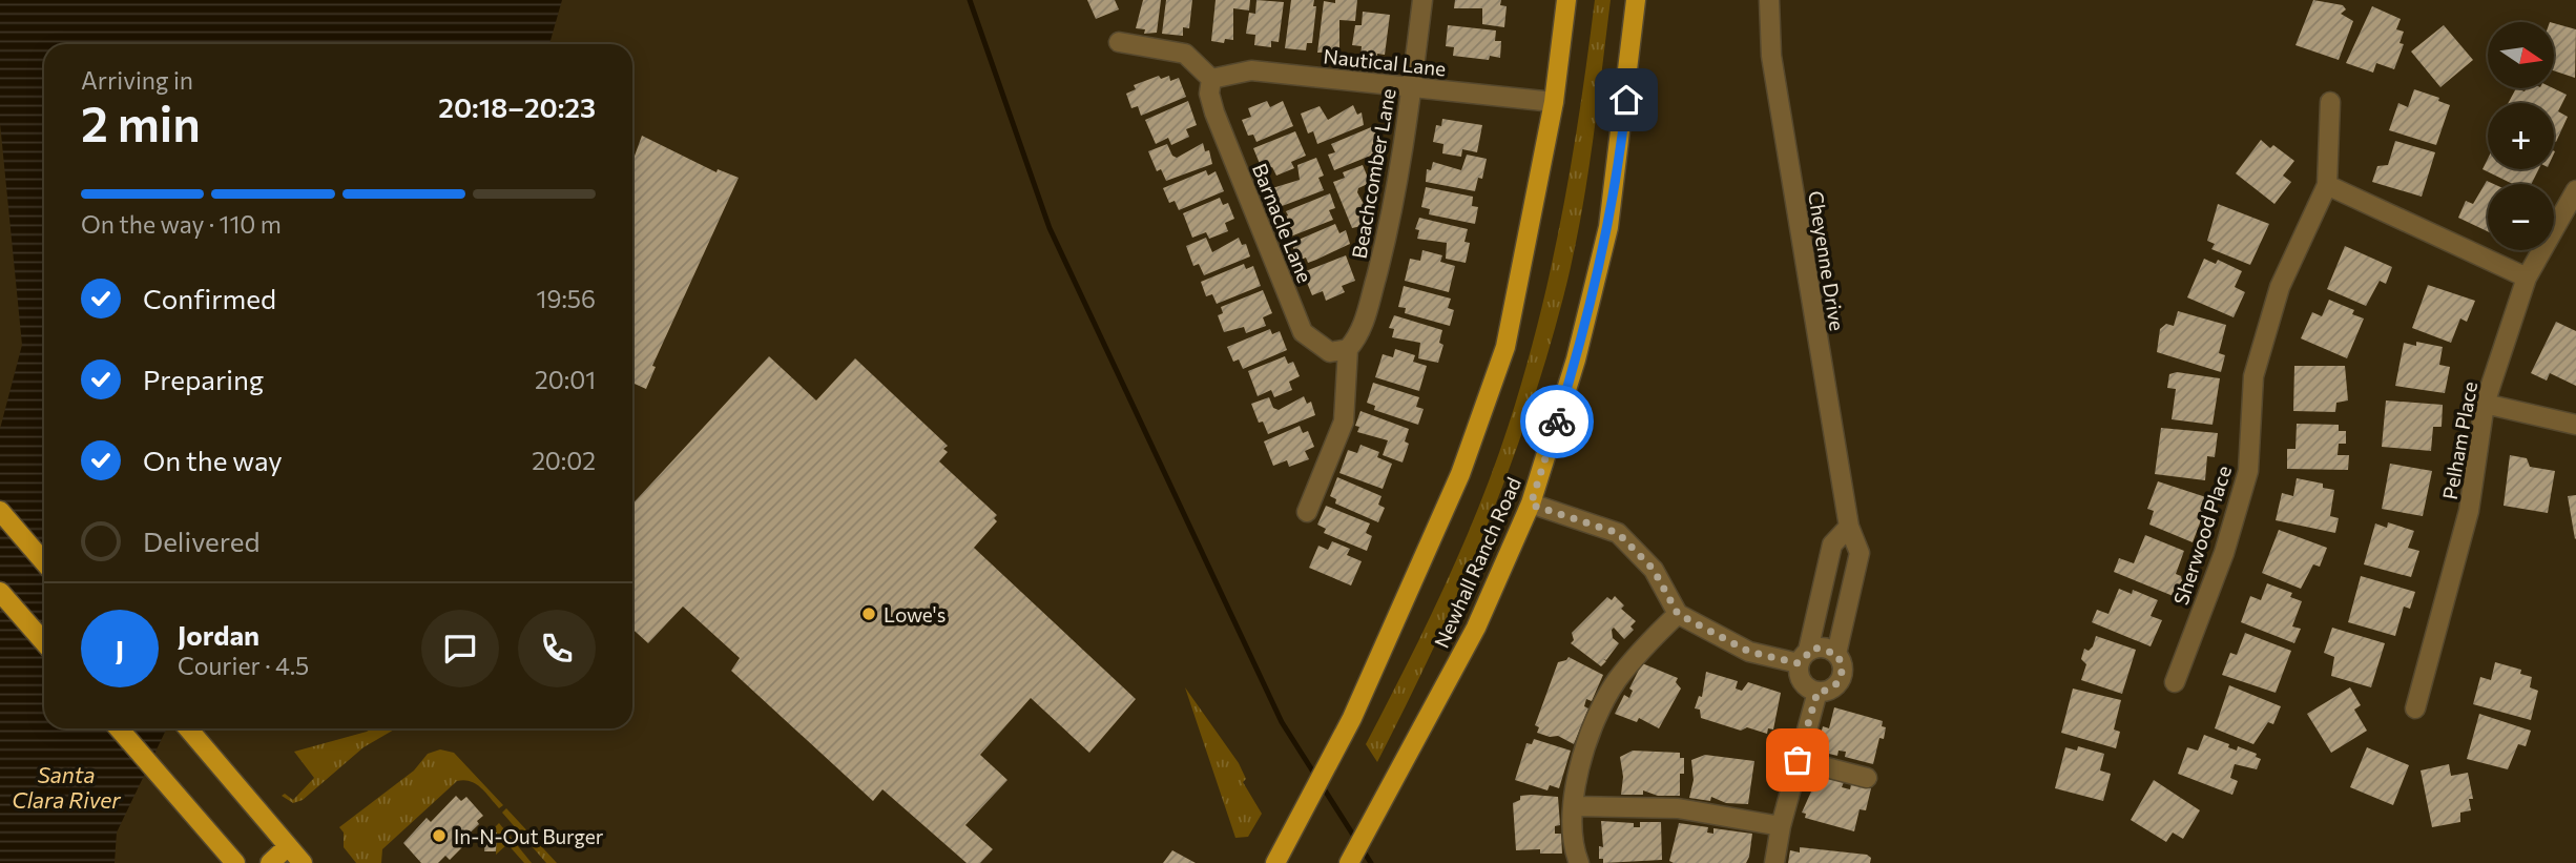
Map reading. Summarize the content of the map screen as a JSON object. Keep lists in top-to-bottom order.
{
  "streets": {
    "main road": ["Newhall Ranch Road"],
    "street": [
      "Nautical Lane",
      "Beachcomber Lane",
      "Barnacle Lane",
      "Cheyenne Drive",
      "Pelham Place",
      "Sherwood Place"
    ]
  },
  "crossings": [
    ["Nautical Lane", "Beachcomber Lane"],
    ["Nautical Lane", "Barnacle Lane"],
    ["Beachcomber Lane", "Barnacle Lane"]
  ],
  "water": ["Santa Clara River"],
  "places": ["Lowe's", "In-N-Out Burger"],
  "north": "right",
  "page": {
    "map_buttons": ["+", "−"],
    "heading": ["2 min", "Arriving in", "20:18–20:23"],
    "panel": ["Jordan", "Courier · 4.5"],
    "bar": "On the way · 110 m",
    "list": [
      ["Confirmed", "19:56"],
      ["Preparing", "20:01"],
      ["On the way", "20:02"],
      "Delivered"
    ],
    "round": "J"
  }
}
